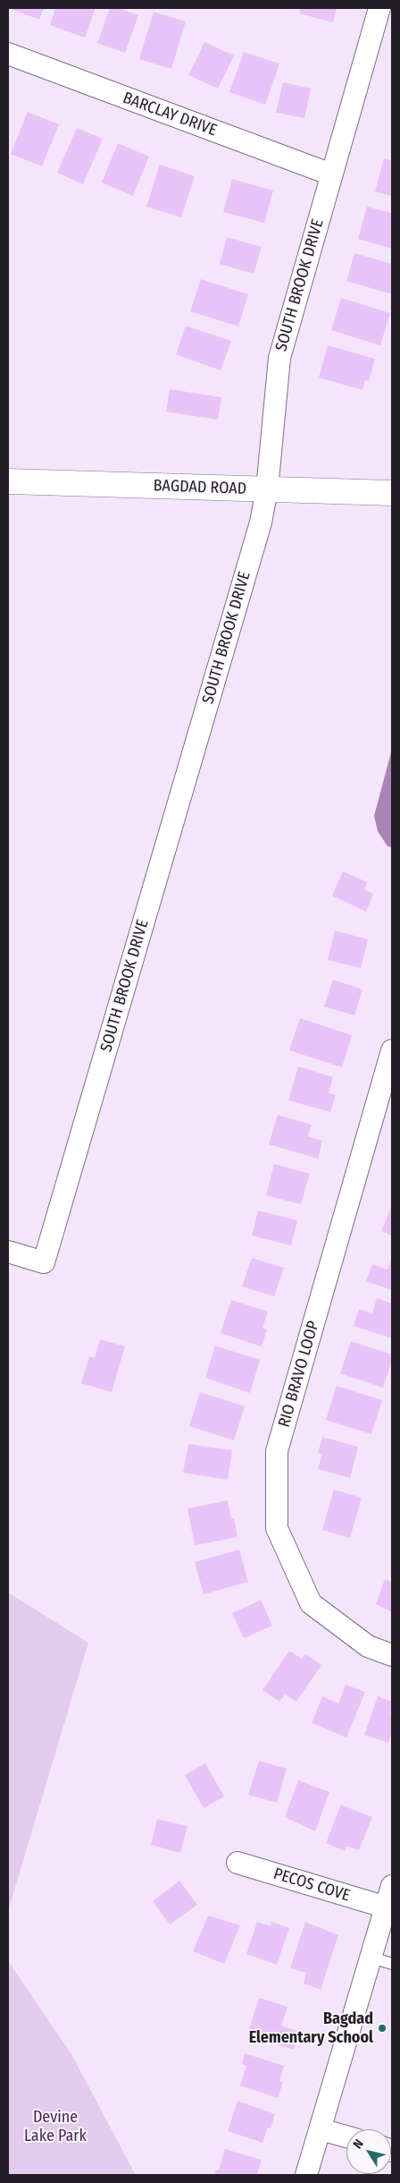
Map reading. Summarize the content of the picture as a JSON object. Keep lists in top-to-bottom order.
{
  "streets": {
    "street": [
      "BARCLAY DRIVE",
      "SOUTH BROOK DRIVE",
      "BAGDAD ROAD",
      "RIO BRAVO LOOP",
      "PECOS COVE"
    ]
  },
  "crossings": [
    ["BARCLAY DRIVE", "SOUTH BROOK DRIVE"],
    ["SOUTH BROOK DRIVE", "BAGDAD ROAD"]
  ],
  "parks": ["Devine Lake Park"],
  "places": ["Bagdad Elementary School"],
  "north": "top left"
}
